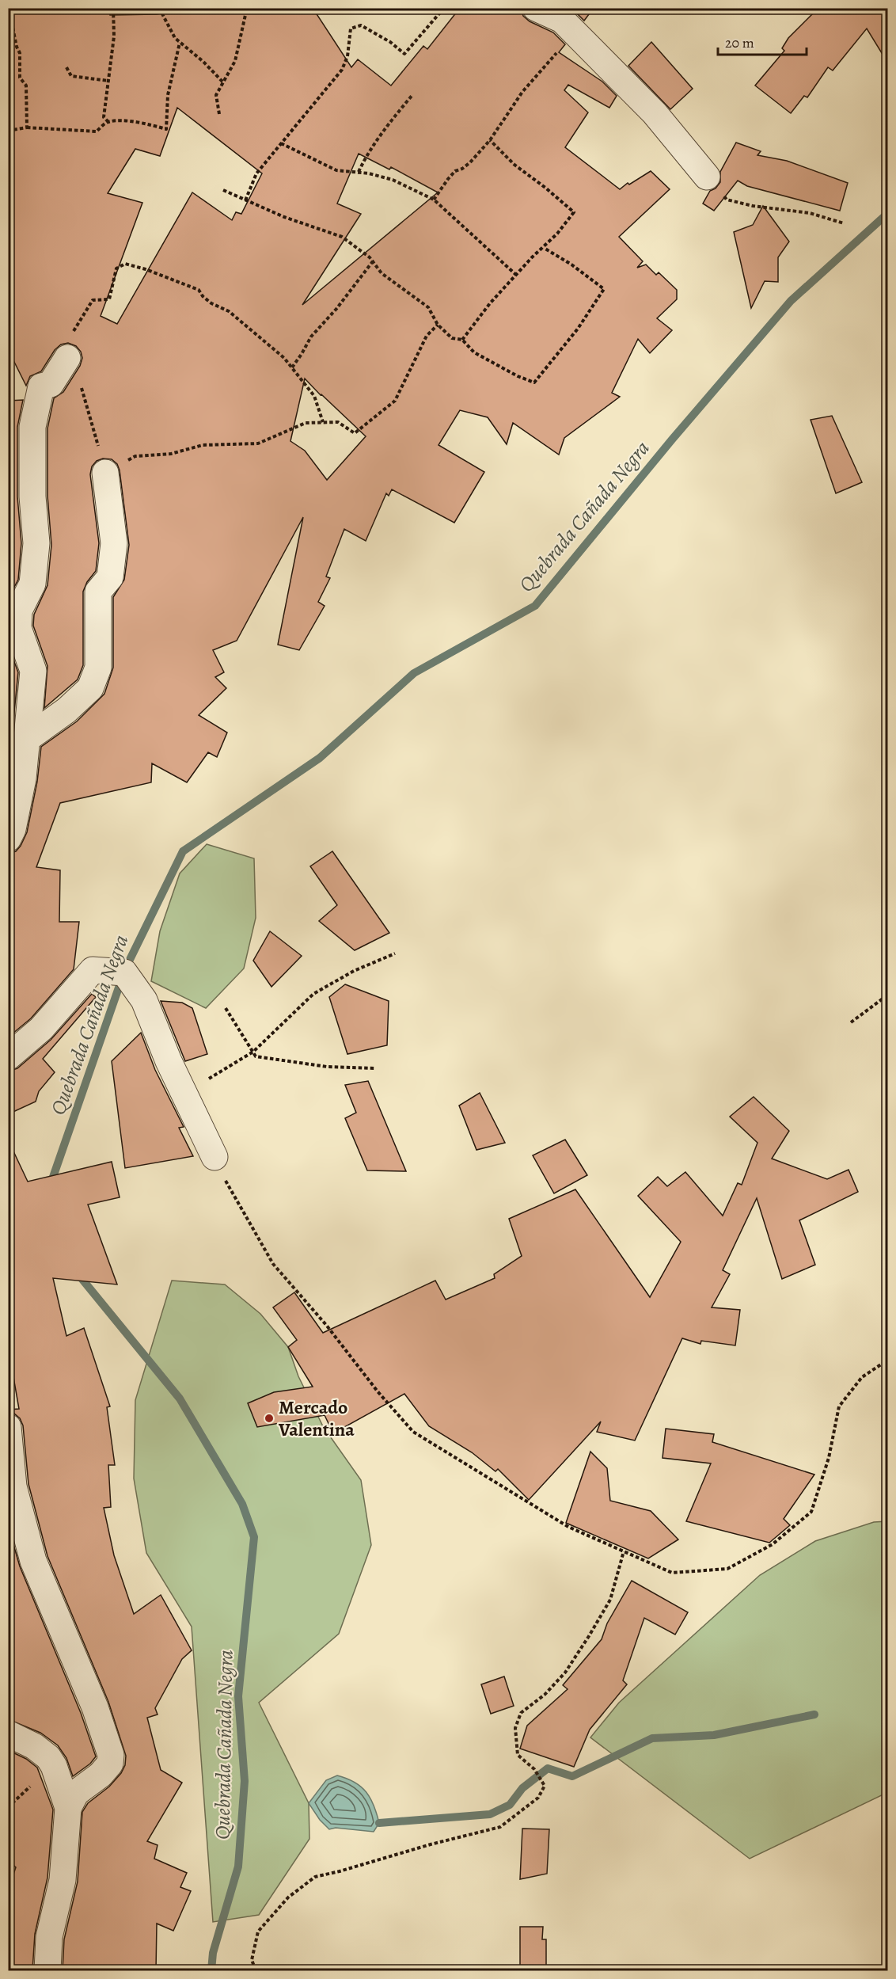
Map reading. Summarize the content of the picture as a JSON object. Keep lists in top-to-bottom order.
{
  "water": ["Quebrada Cañada Negra"],
  "places": ["Mercado Valentina"],
  "scale_bar": "20 m"
}
